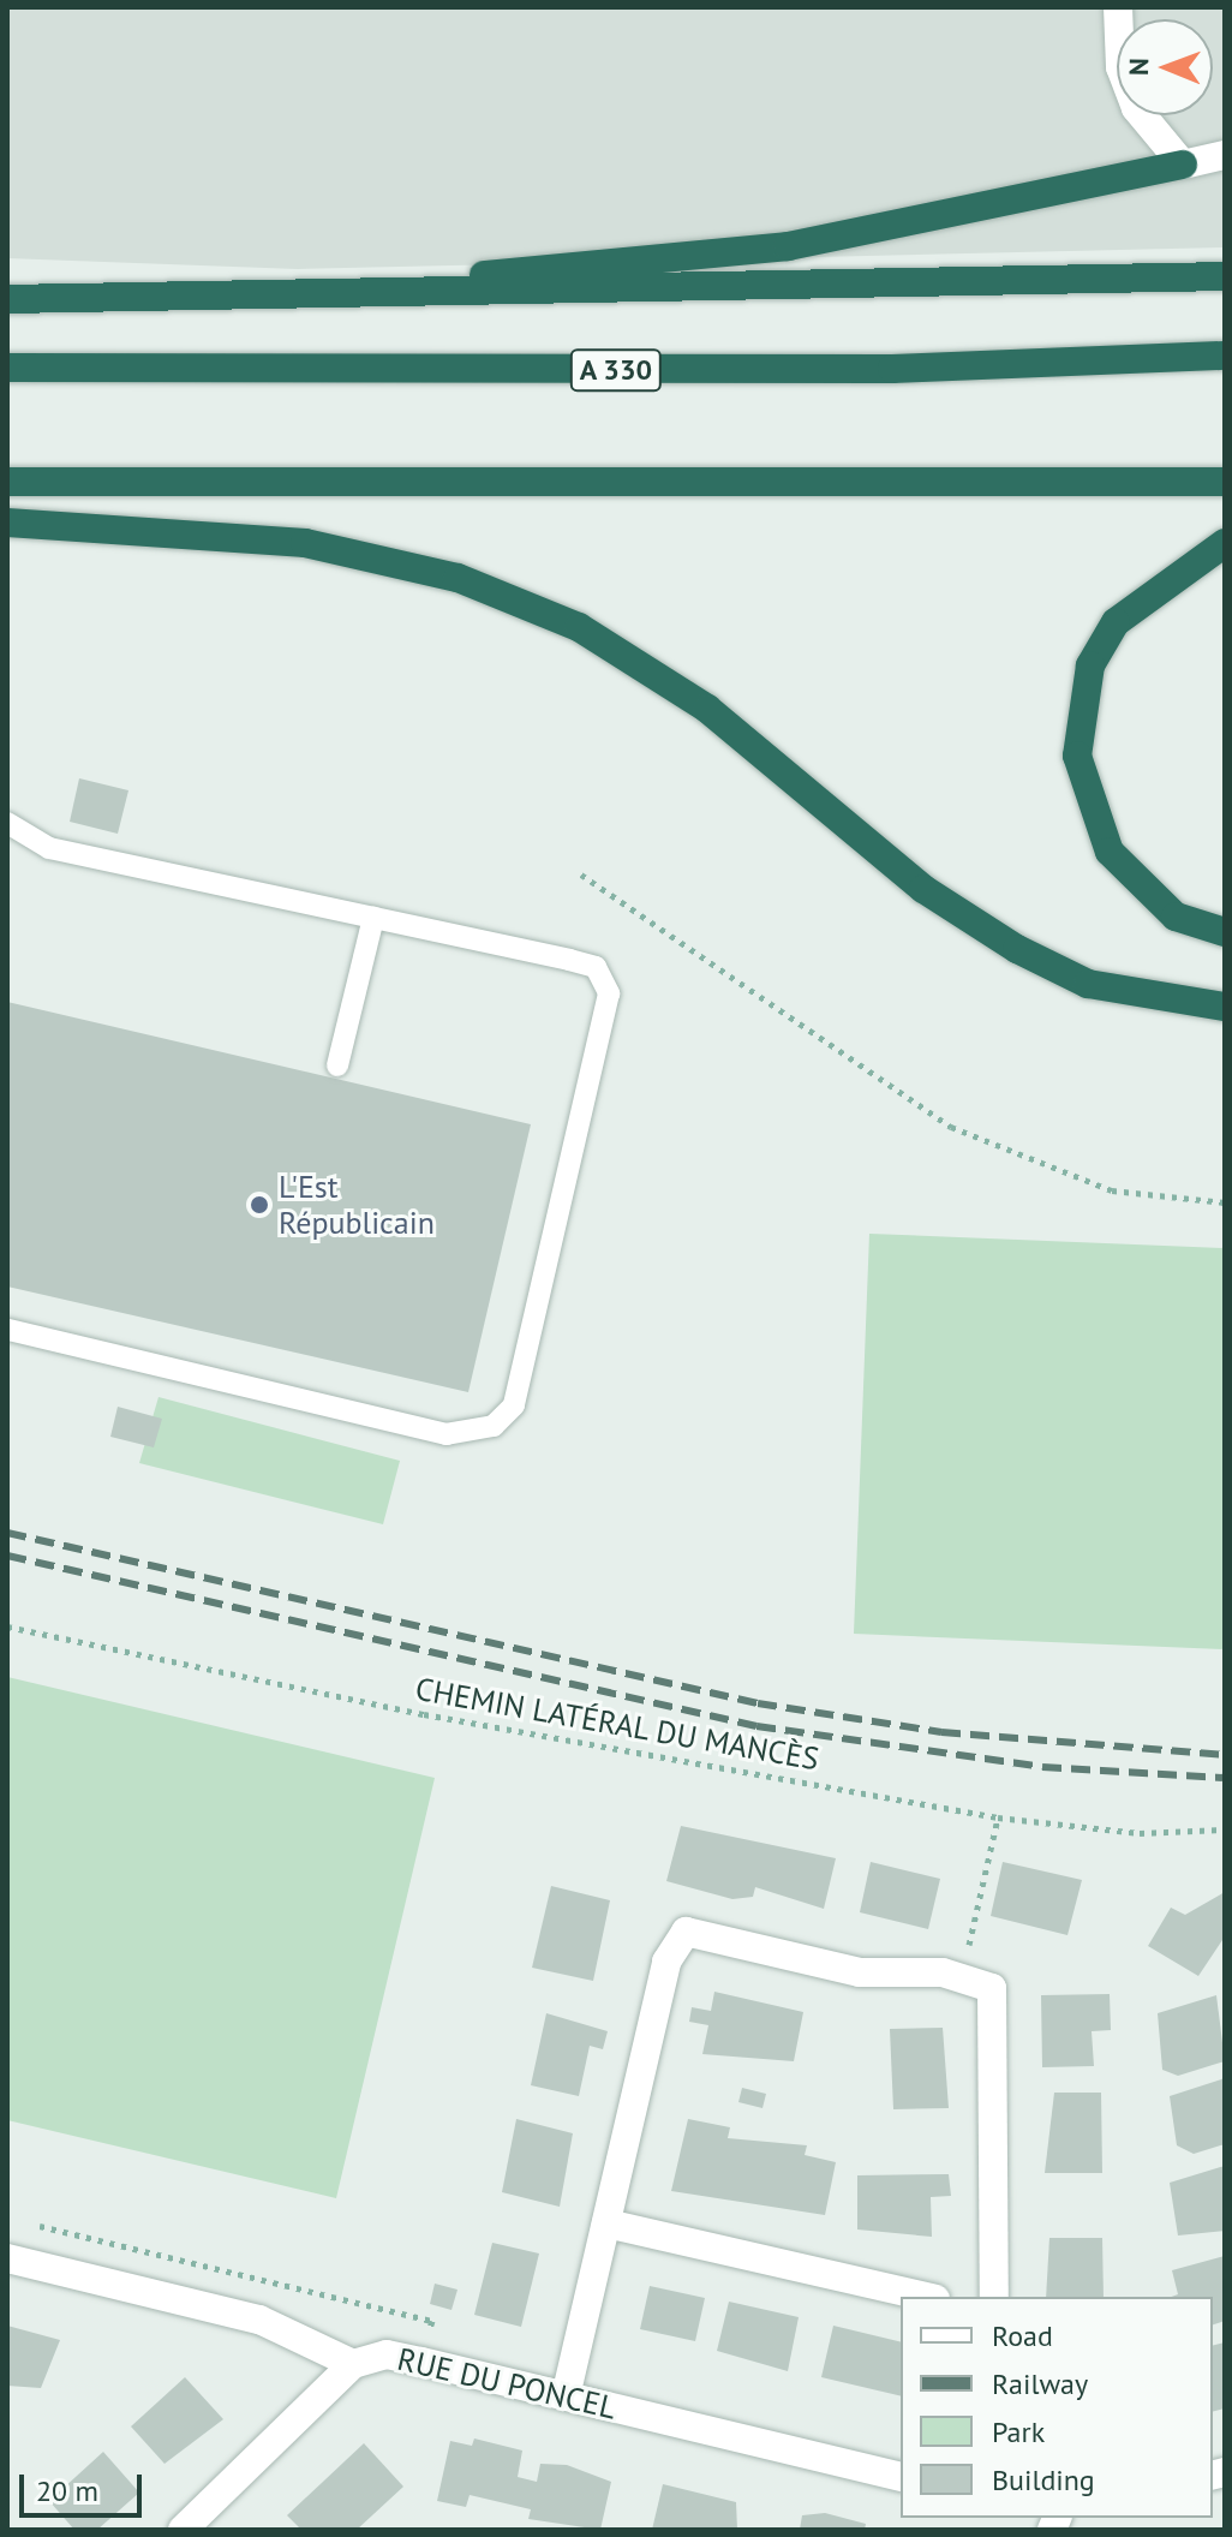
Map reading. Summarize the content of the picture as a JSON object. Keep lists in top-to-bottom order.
{
  "streets": {
    "highway": ["A 330"],
    "street": ["RUE DU PONCEL"],
    "path": ["CHEMIN LATÉRAL DU MANCÈS"]
  },
  "places": ["L'Est Républicain"],
  "legend": [
    "Road",
    "Railway",
    "Park",
    "Building"
  ],
  "scale_bar": "20 m",
  "north": "left"
}
